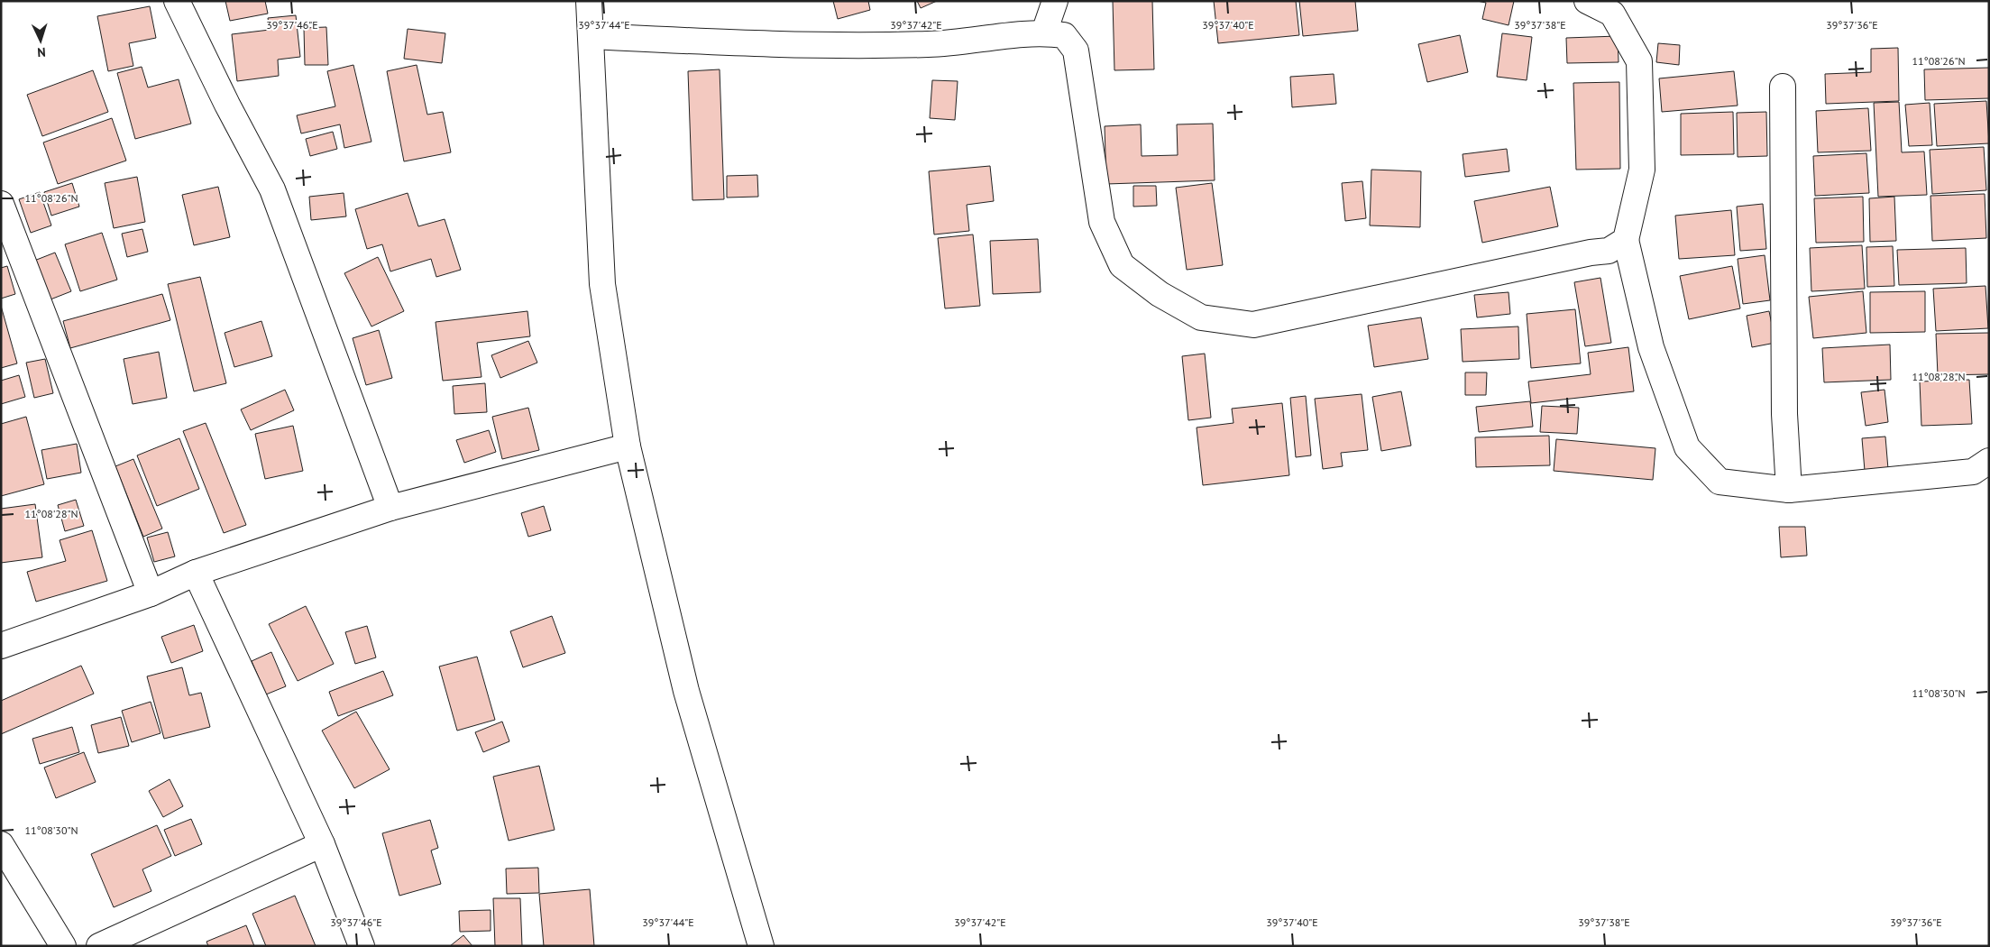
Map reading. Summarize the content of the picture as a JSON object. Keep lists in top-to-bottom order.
{
  "north": "bottom",
  "coordinates": [
    "39°37'46\"E",
    "39°37'44\"E",
    "39°37'42\"E",
    "39°37'40\"E",
    "39°37'38\"E",
    "39°37'36\"E",
    "11°08'26\"N",
    "11°08'28\"N",
    "11°08'30\"N"
  ]
}
